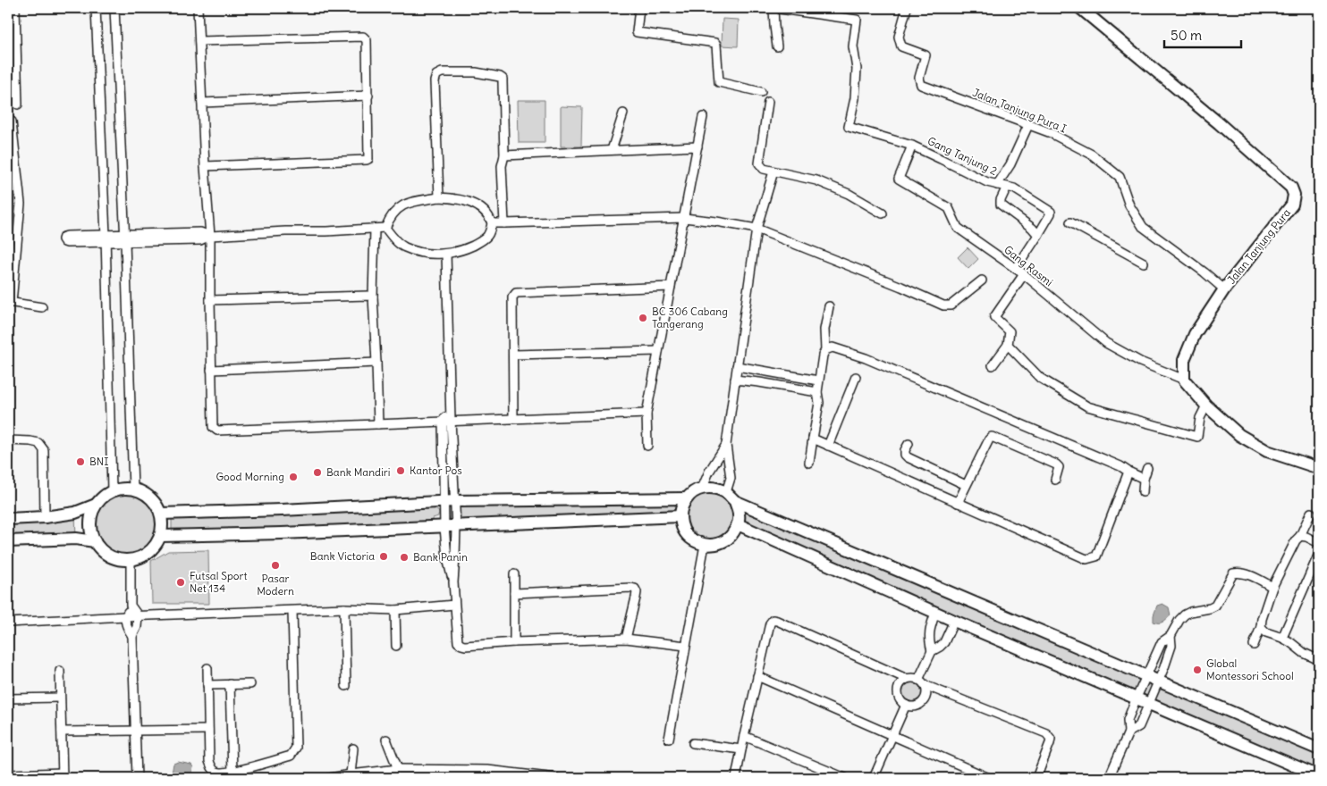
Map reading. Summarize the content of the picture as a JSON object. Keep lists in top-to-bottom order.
{
  "streets": {
    "street": [
      "Jalan Tanjung Pura I",
      "Gang Tanjung 2",
      "Jalan Tanjung Pura",
      "Gang Rasmi"
    ]
  },
  "crossings": [
    ["Jalan Tanjung Pura I", "Jalan Tanjung Pura"],
    ["Gang Tanjung 2", "Gang Rasmi"],
    ["Jalan Tanjung Pura", "Gang Rasmi"]
  ],
  "places": [
    "BC 306 Cabang Tangerang",
    "BNI",
    "Kantor Pos",
    "Bank Mandiri",
    "Good Morning",
    "Bank Victoria",
    "Bank Panin",
    "Pasar Modern",
    "Futsal Sport Net 134",
    "Global Montessori School"
  ],
  "scale_bar": "50 m"
}
